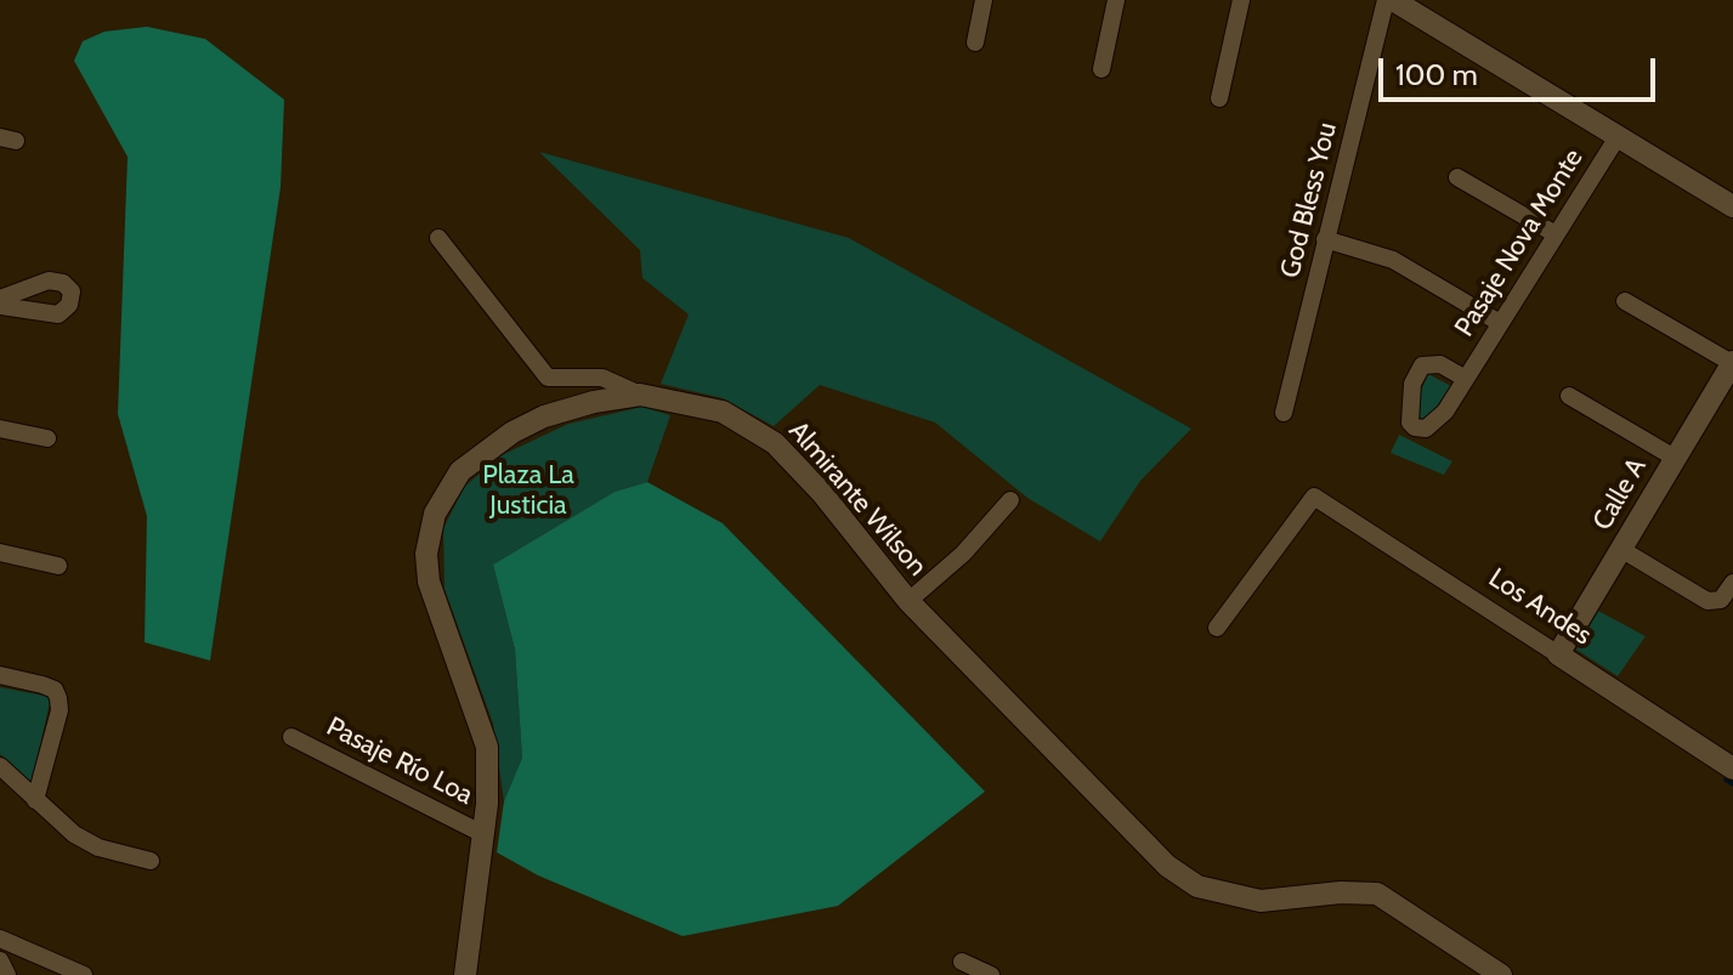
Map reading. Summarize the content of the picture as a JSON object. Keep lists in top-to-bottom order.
{
  "streets": {
    "street": [
      "God Bless You",
      "Pasaje Nova Monte",
      "Calle A",
      "Almirante Wilson",
      "Los Andes",
      "Pasaje Río Loa"
    ]
  },
  "crossings": [
    ["Calle A", "Los Andes"],
    ["Almirante Wilson", "Pasaje Río Loa"]
  ],
  "parks": ["Plaza La Justicia"],
  "scale_bar": "100 m"
}
